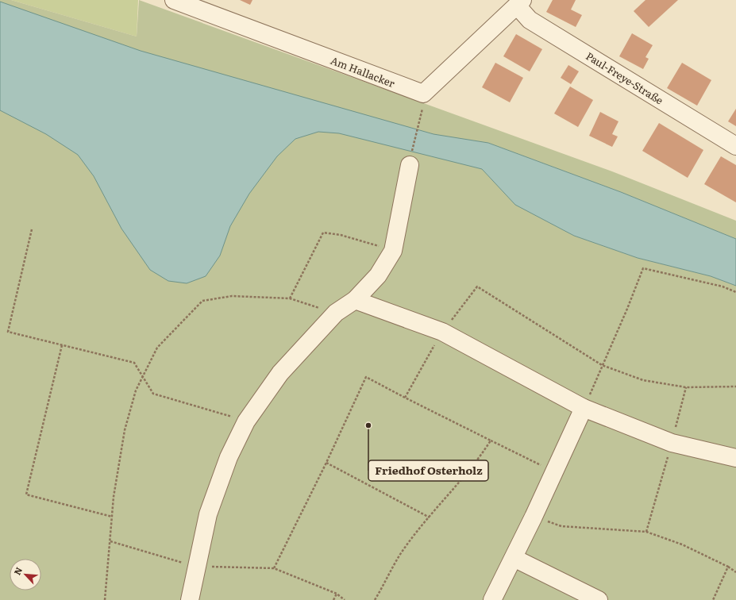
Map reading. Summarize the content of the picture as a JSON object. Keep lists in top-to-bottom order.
{
  "streets": {
    "street": ["Am Hallacker", "Paul-Freye-Straße"]
  },
  "places": ["Friedhof Osterholz"],
  "north": "top left"
}
